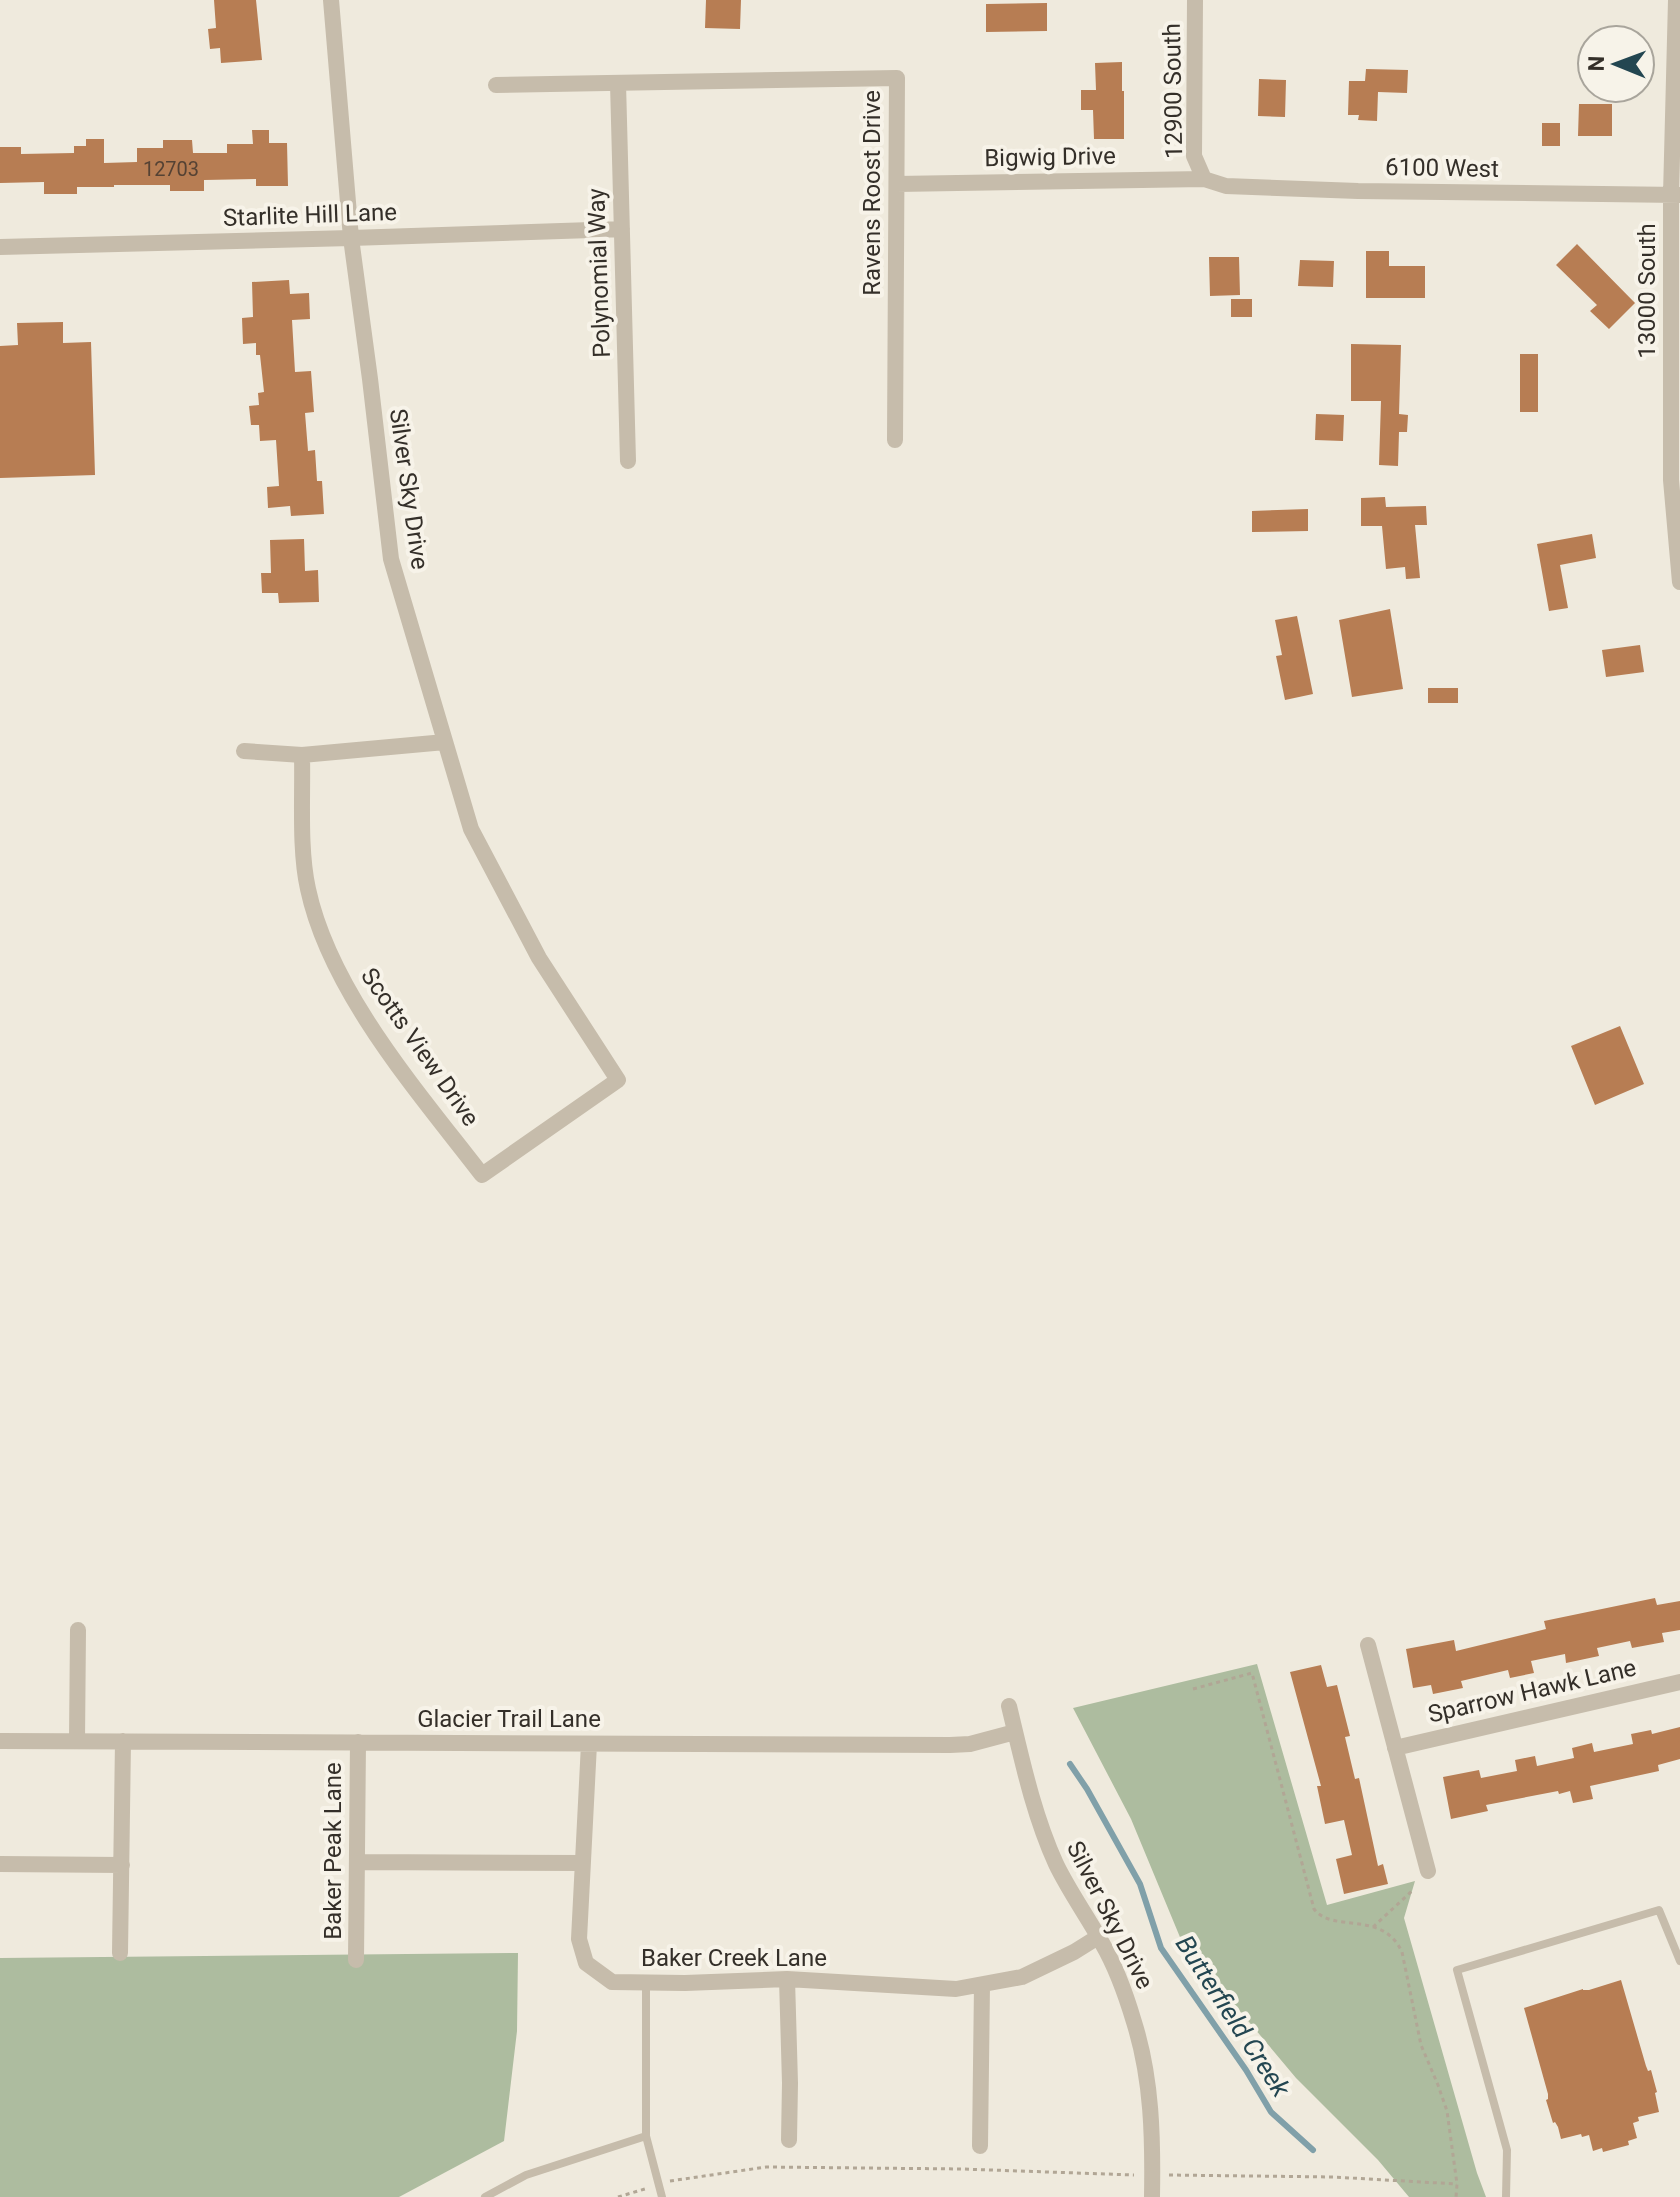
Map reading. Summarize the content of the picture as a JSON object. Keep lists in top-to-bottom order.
{
  "streets": {
    "street": [
      "12900 South",
      "Bigwig Drive",
      "6100 West",
      "Ravens Roost Drive",
      "Starlite Hill Lane",
      "Polynomial Way",
      "13000 South",
      "Silver Sky Drive",
      "Scotts View Drive",
      "Sparrow Hawk Lane",
      "Glacier Trail Lane",
      "Baker Peak Lane",
      "Baker Creek Lane"
    ]
  },
  "crossings": [
    ["12900 South", "Bigwig Drive"],
    ["12900 South", "6100 West"],
    ["Bigwig Drive", "6100 West"],
    ["Bigwig Drive", "Ravens Roost Drive"],
    ["6100 West", "13000 South"],
    ["Ravens Roost Drive", "Polynomial Way"],
    ["Starlite Hill Lane", "Polynomial Way"],
    ["Starlite Hill Lane", "Silver Sky Drive"],
    ["Silver Sky Drive", "Scotts View Drive"],
    ["Silver Sky Drive", "Glacier Trail Lane"],
    ["Silver Sky Drive", "Baker Creek Lane"],
    ["Glacier Trail Lane", "Baker Peak Lane"],
    ["Glacier Trail Lane", "Baker Creek Lane"]
  ],
  "water": ["Butterfield Creek"],
  "house_numbers": ["12703"],
  "north": "left"
}
